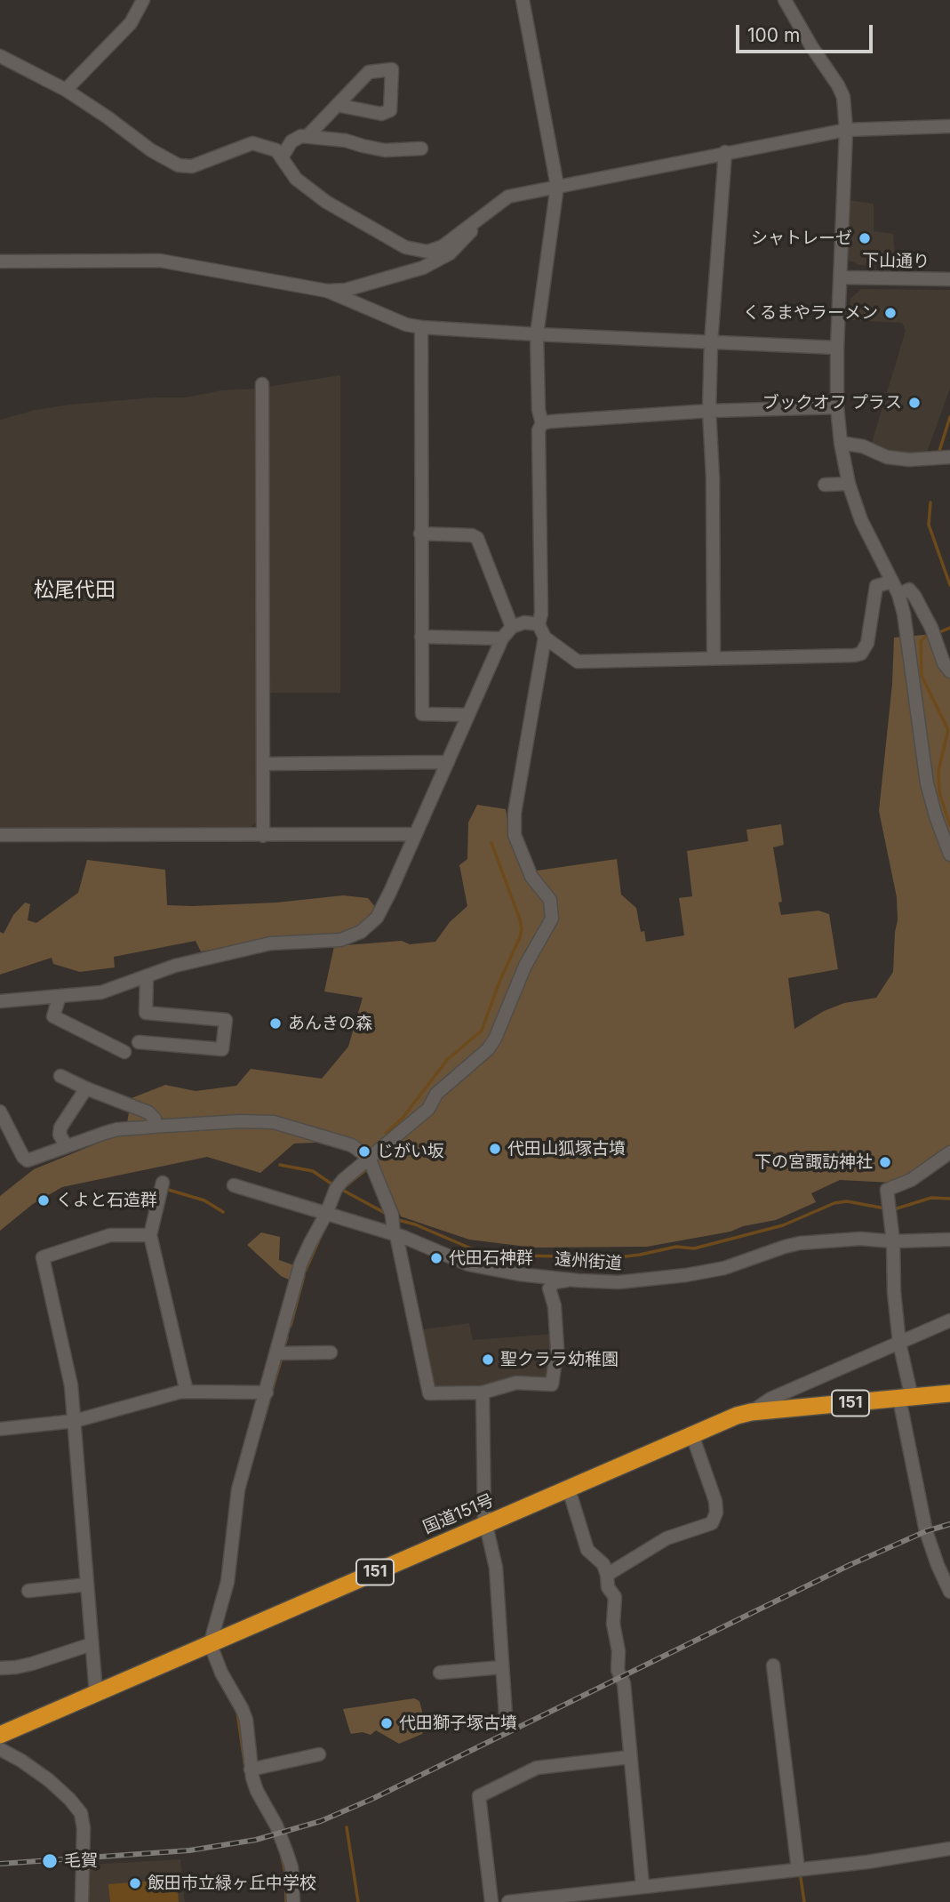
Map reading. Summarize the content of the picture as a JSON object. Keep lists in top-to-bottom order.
{
  "streets": {
    "highway": ["151", "国道151号"],
    "street": ["下山通り", "遠州街道"]
  },
  "districts": ["松尾代田"],
  "places": [
    "シャトレーゼ",
    "くるまやラーメン",
    "ブックオフ プラス",
    "あんきの森",
    "代田山狐塚古墳",
    "じがい坂",
    "下の宮諏訪神社",
    "くよと石造群",
    "代田石神群",
    "聖クララ幼稚園",
    "代田獅子塚古墳",
    "毛賀",
    "飯田市立緑ヶ丘中学校"
  ],
  "scale_bar": "100 m"
}
